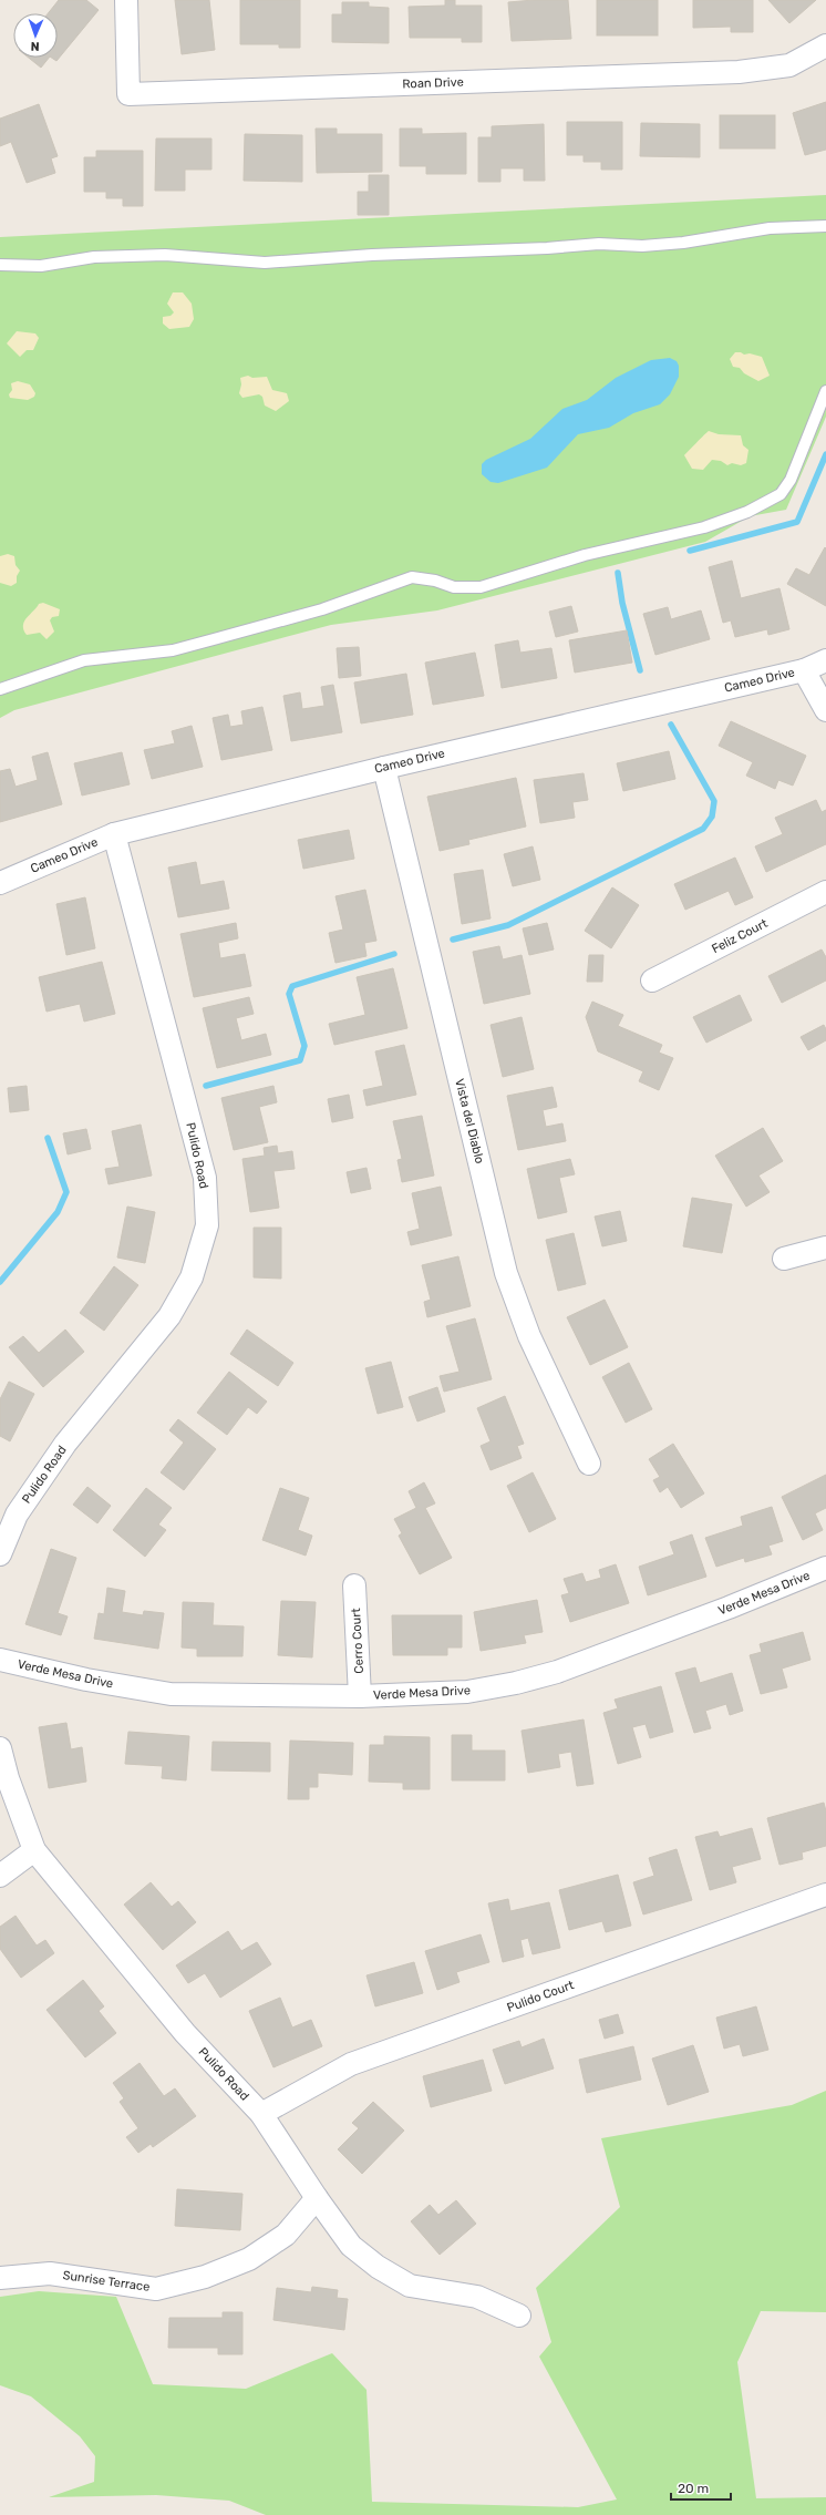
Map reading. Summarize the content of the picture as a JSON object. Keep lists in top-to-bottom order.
{
  "streets": {
    "street": [
      "Roan Drive",
      "Cameo Drive",
      "Feliz Court",
      "Vista del Diablo",
      "Pulido Road",
      "Verde Mesa Drive",
      "Cerro Court",
      "Pulido Court",
      "Sunrise Terrace"
    ]
  },
  "crossings": [
    ["Cameo Drive", "Vista del Diablo"],
    ["Cameo Drive", "Pulido Road"],
    ["Pulido Road", "Pulido Court"],
    ["Pulido Road", "Sunrise Terrace"],
    ["Verde Mesa Drive", "Cerro Court"]
  ],
  "scale_bar": "20 m",
  "north": "bottom"
}
